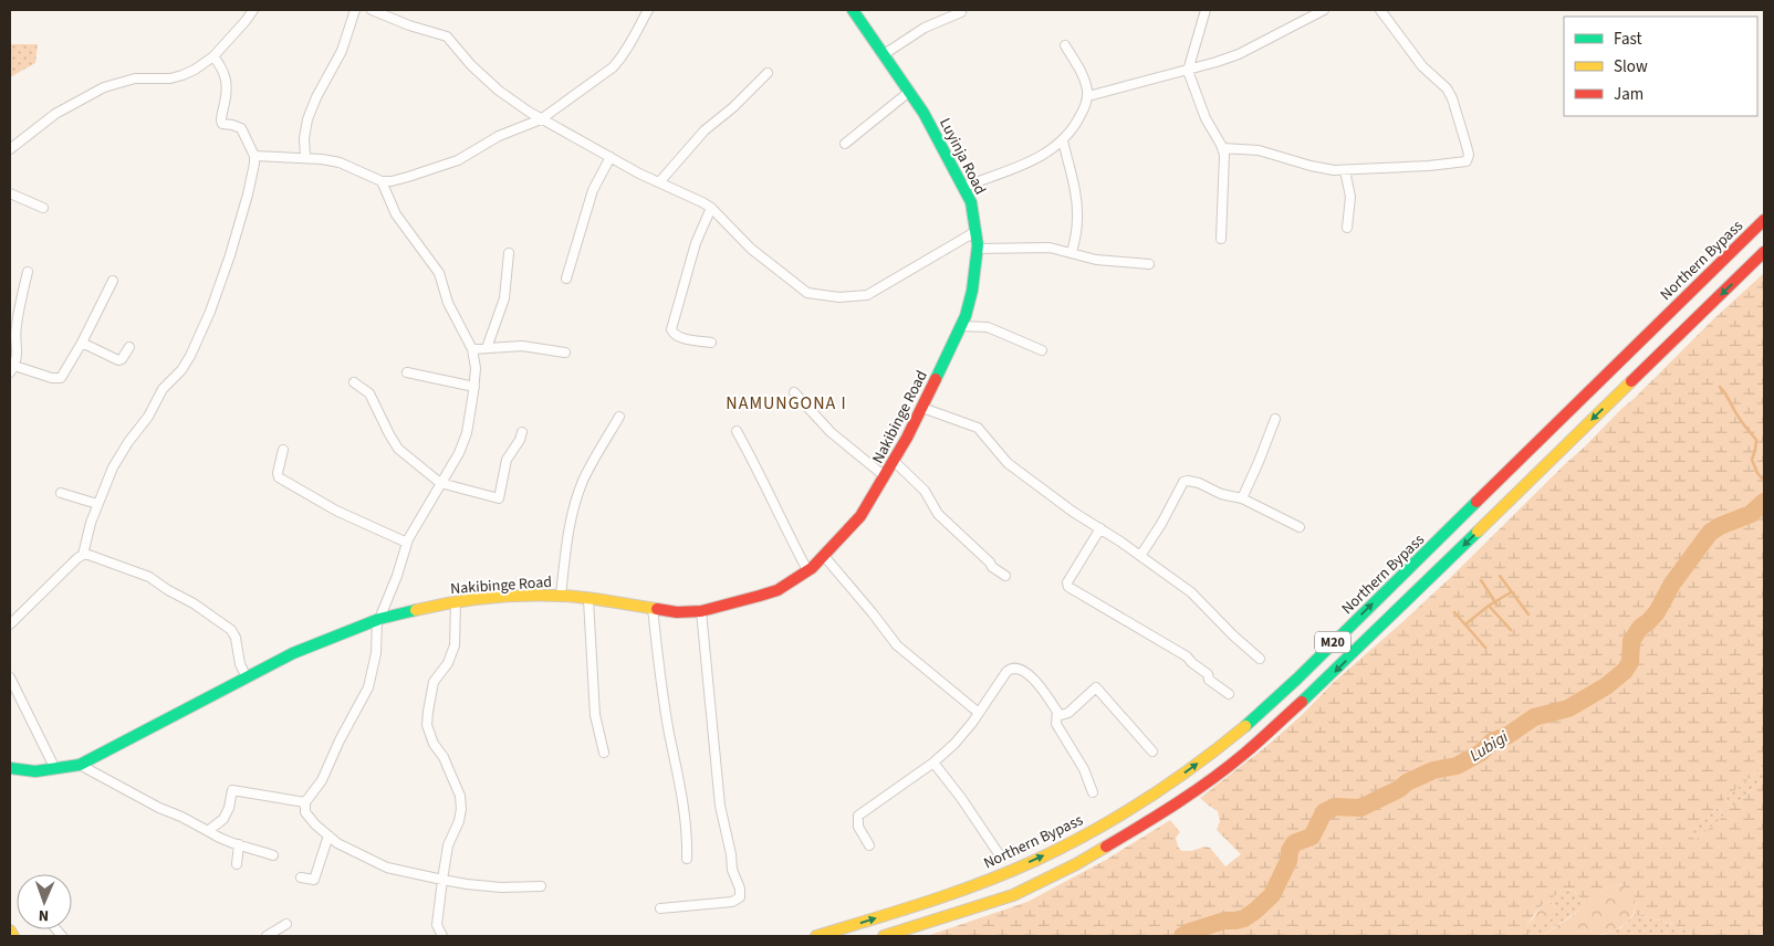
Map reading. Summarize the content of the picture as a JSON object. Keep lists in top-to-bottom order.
{
  "streets": {
    "main road": [
      "Luyinja Road",
      "Northern Bypass",
      "Nakibinge Road",
      "M20"
    ]
  },
  "crossings": [
    ["Luyinja Road", "Nakibinge Road"]
  ],
  "districts": ["NAMUNGONA I"],
  "water": ["Lubigi"],
  "legend": ["Fast", "Slow", "Jam"],
  "north": "bottom"
}
